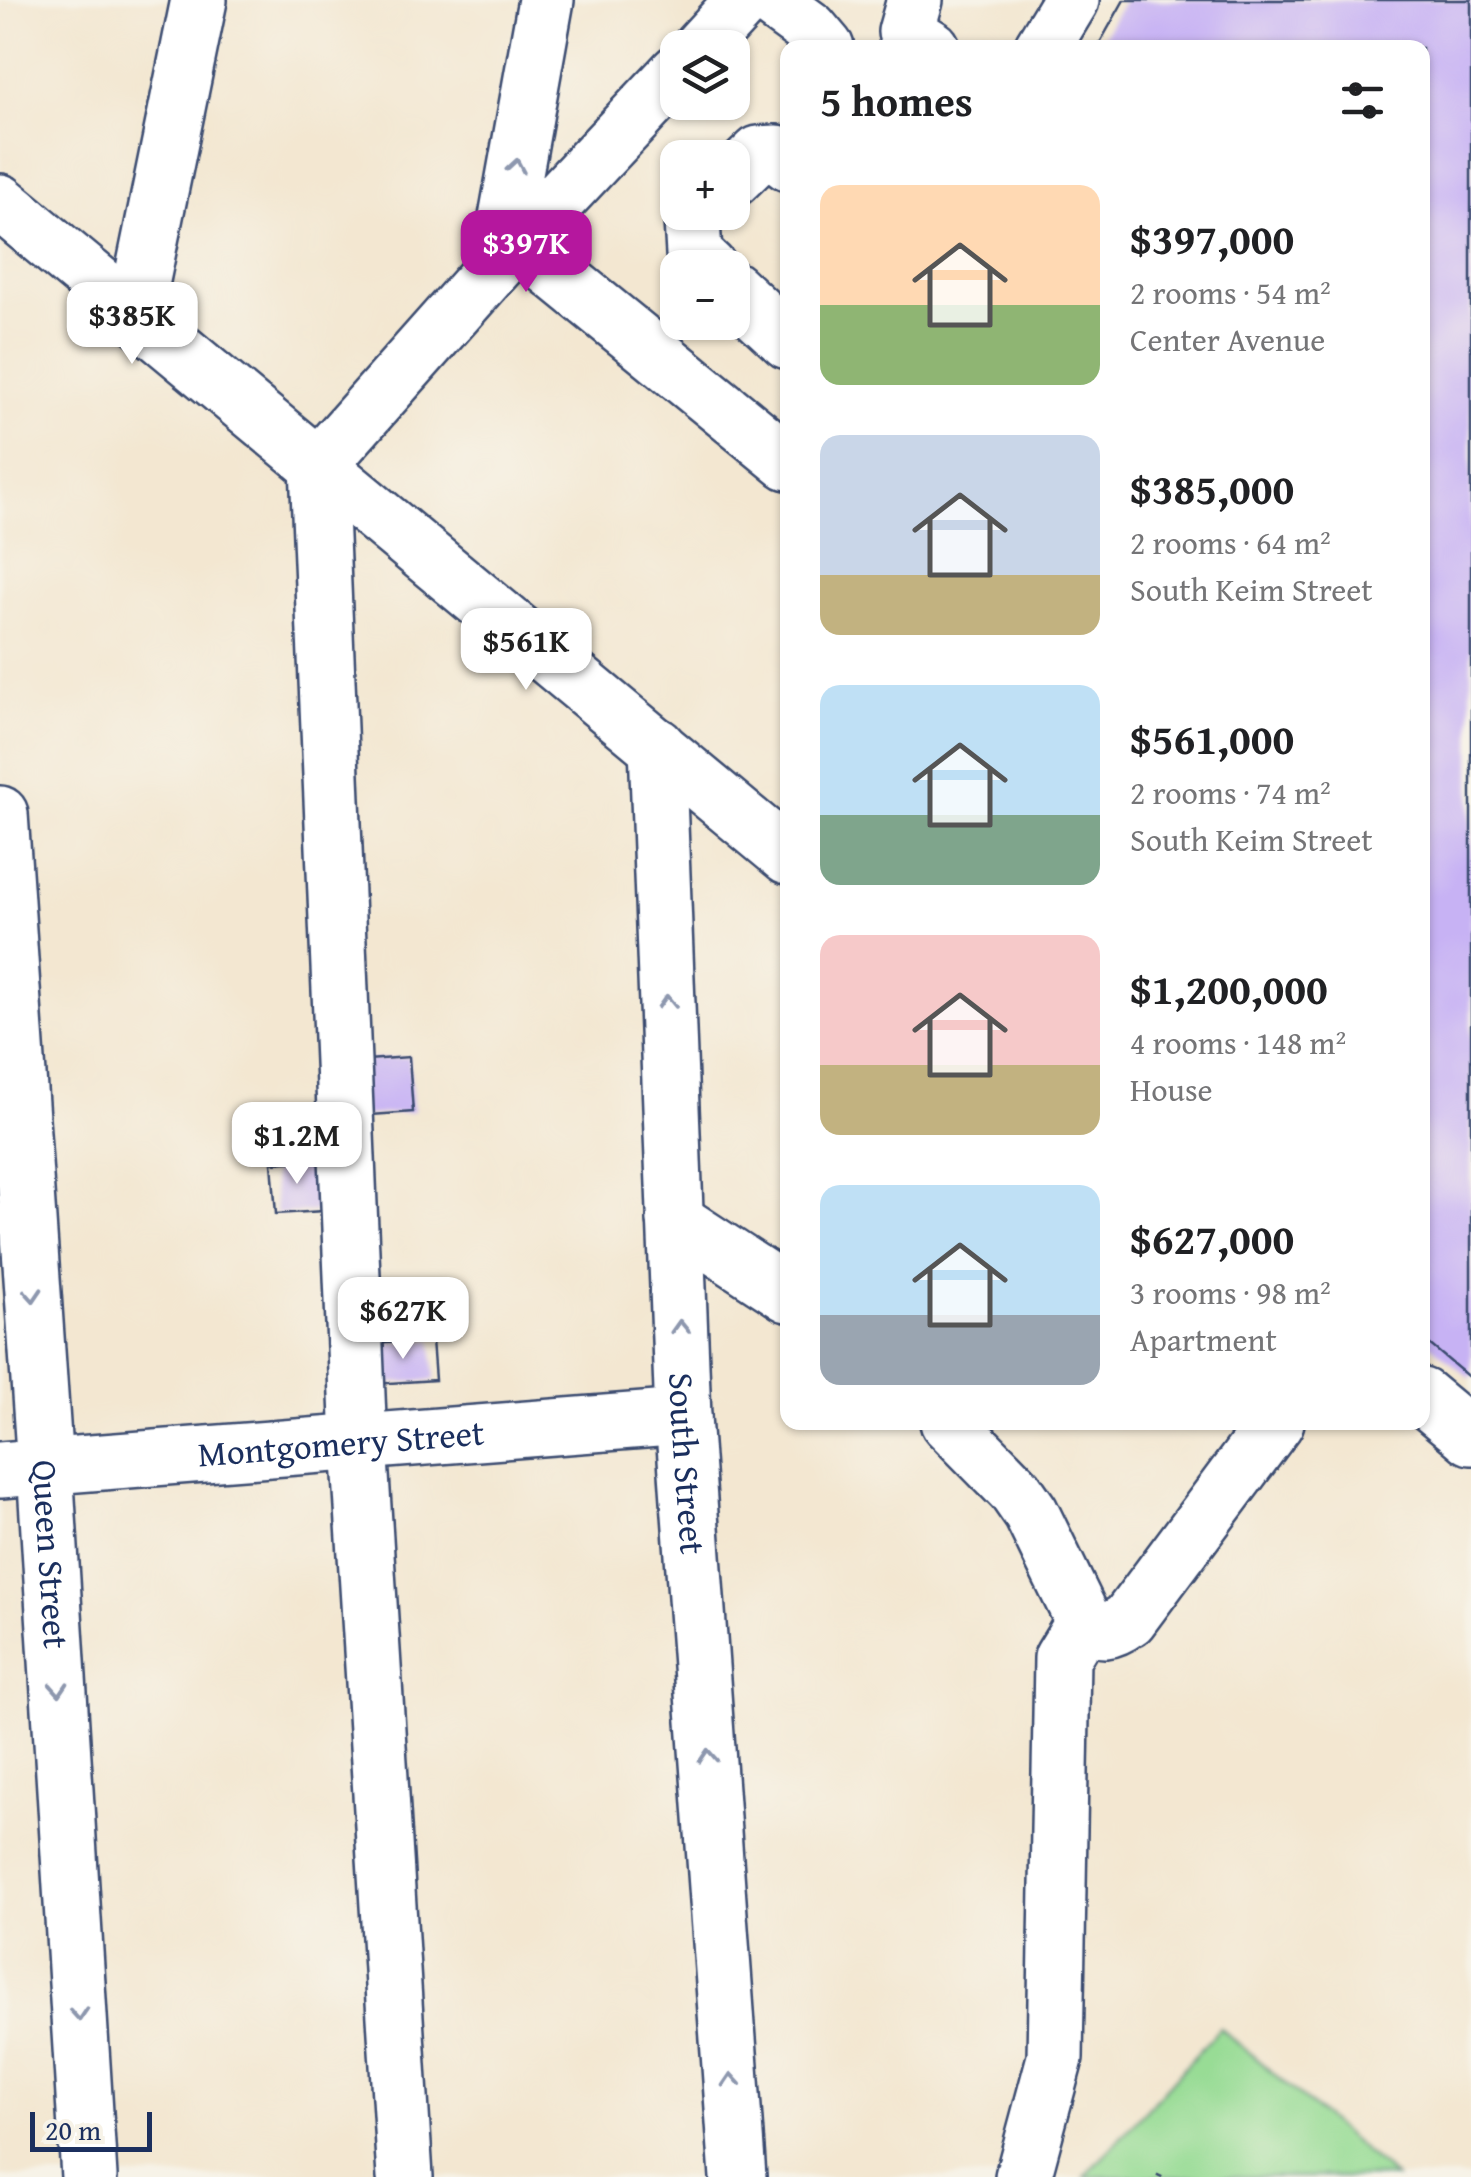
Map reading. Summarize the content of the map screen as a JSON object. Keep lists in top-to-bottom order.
{
  "streets": {
    "street": ["Montgomery Street", "South Street", "Queen Street"]
  },
  "crossings": [
    ["Montgomery Street", "South Street"],
    ["Montgomery Street", "Queen Street"]
  ],
  "scale_bar": "20 m",
  "page": {
    "map_buttons": ["+", "−"],
    "heading": "5 homes",
    "list": [
      {
        "name": "$397,000",
        "note": "2 rooms · 54 m² · Center Avenue"
      },
      {
        "name": "$385,000",
        "note": "2 rooms · 64 m² · South Keim Street"
      },
      {
        "name": "$561,000",
        "note": "2 rooms · 74 m² · South Keim Street"
      },
      {
        "name": "$1,200,000",
        "note": "4 rooms · 148 m² · House"
      },
      {
        "name": "$627,000",
        "note": "3 rooms · 98 m² · Apartment"
      }
    ],
    "price": [
      "$397K",
      "$385K",
      "$561K",
      "$1.2M",
      "$627K"
    ],
    "scale": "20 m"
  }
}
